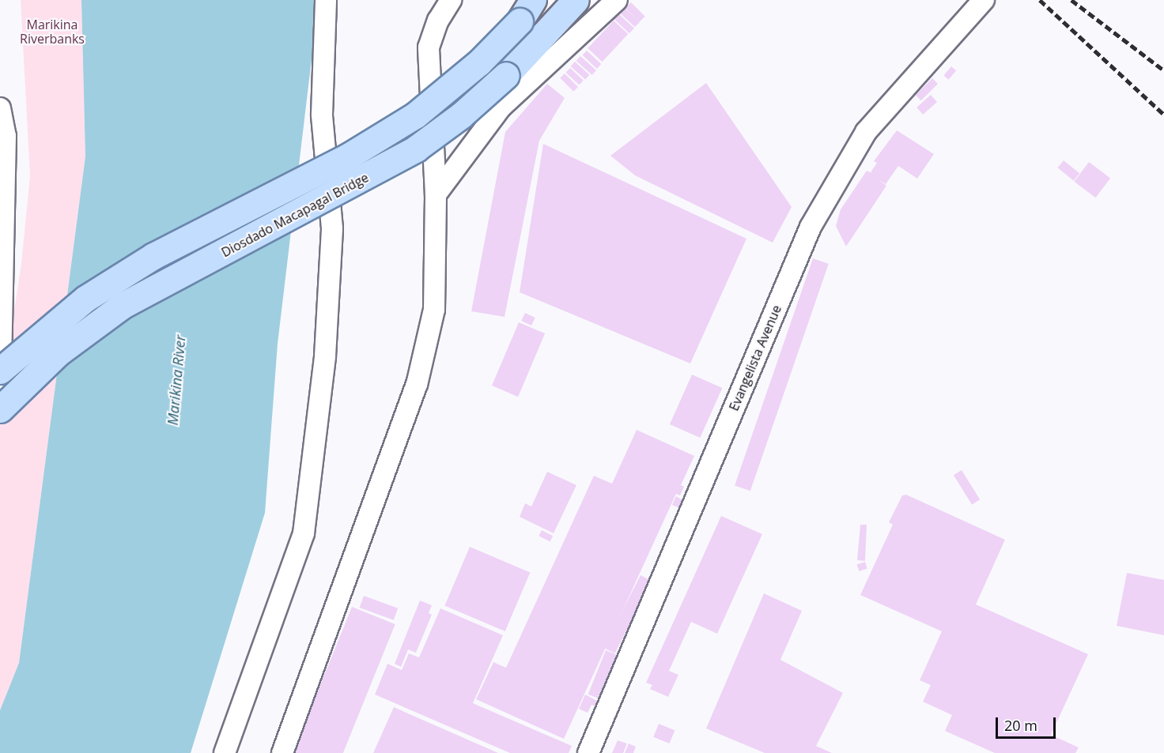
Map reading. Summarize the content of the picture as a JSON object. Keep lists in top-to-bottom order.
{
  "streets": {
    "main road": ["Diosdado Macapagal Bridge"],
    "street": ["Evangelista Avenue"]
  },
  "water": ["Marikina River"],
  "parks": ["Marikina Riverbanks"],
  "scale_bar": "20 m"
}
